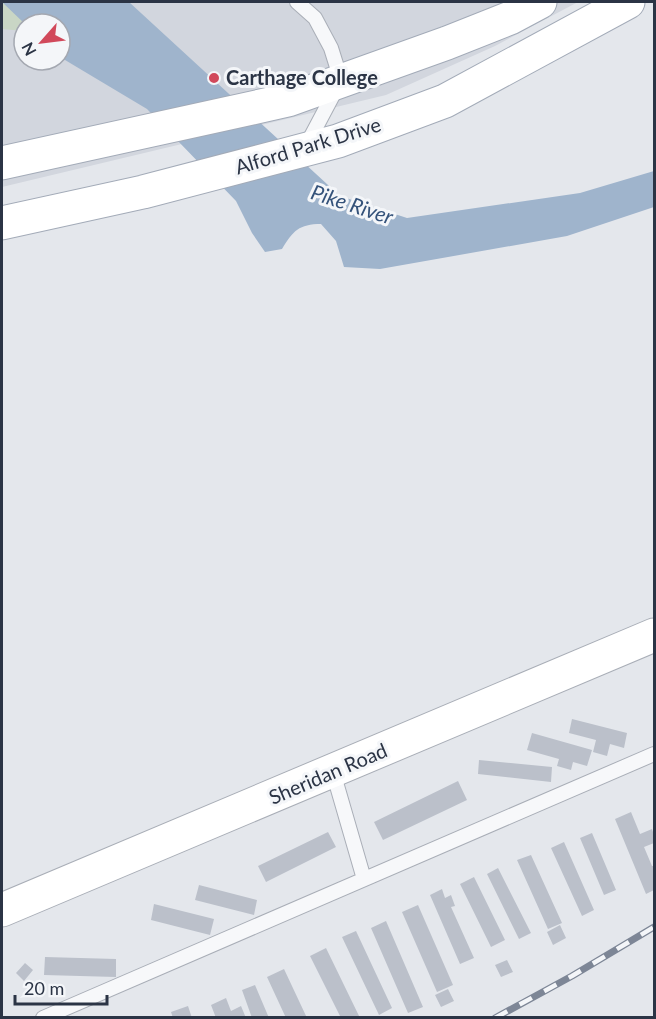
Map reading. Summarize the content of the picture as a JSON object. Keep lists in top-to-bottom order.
{
  "streets": {
    "main road": ["Alford Park Drive", "Sheridan Road"]
  },
  "water": ["Pike River"],
  "places": ["Carthage College"],
  "scale_bar": "20 m",
  "north": "bottom left"
}
